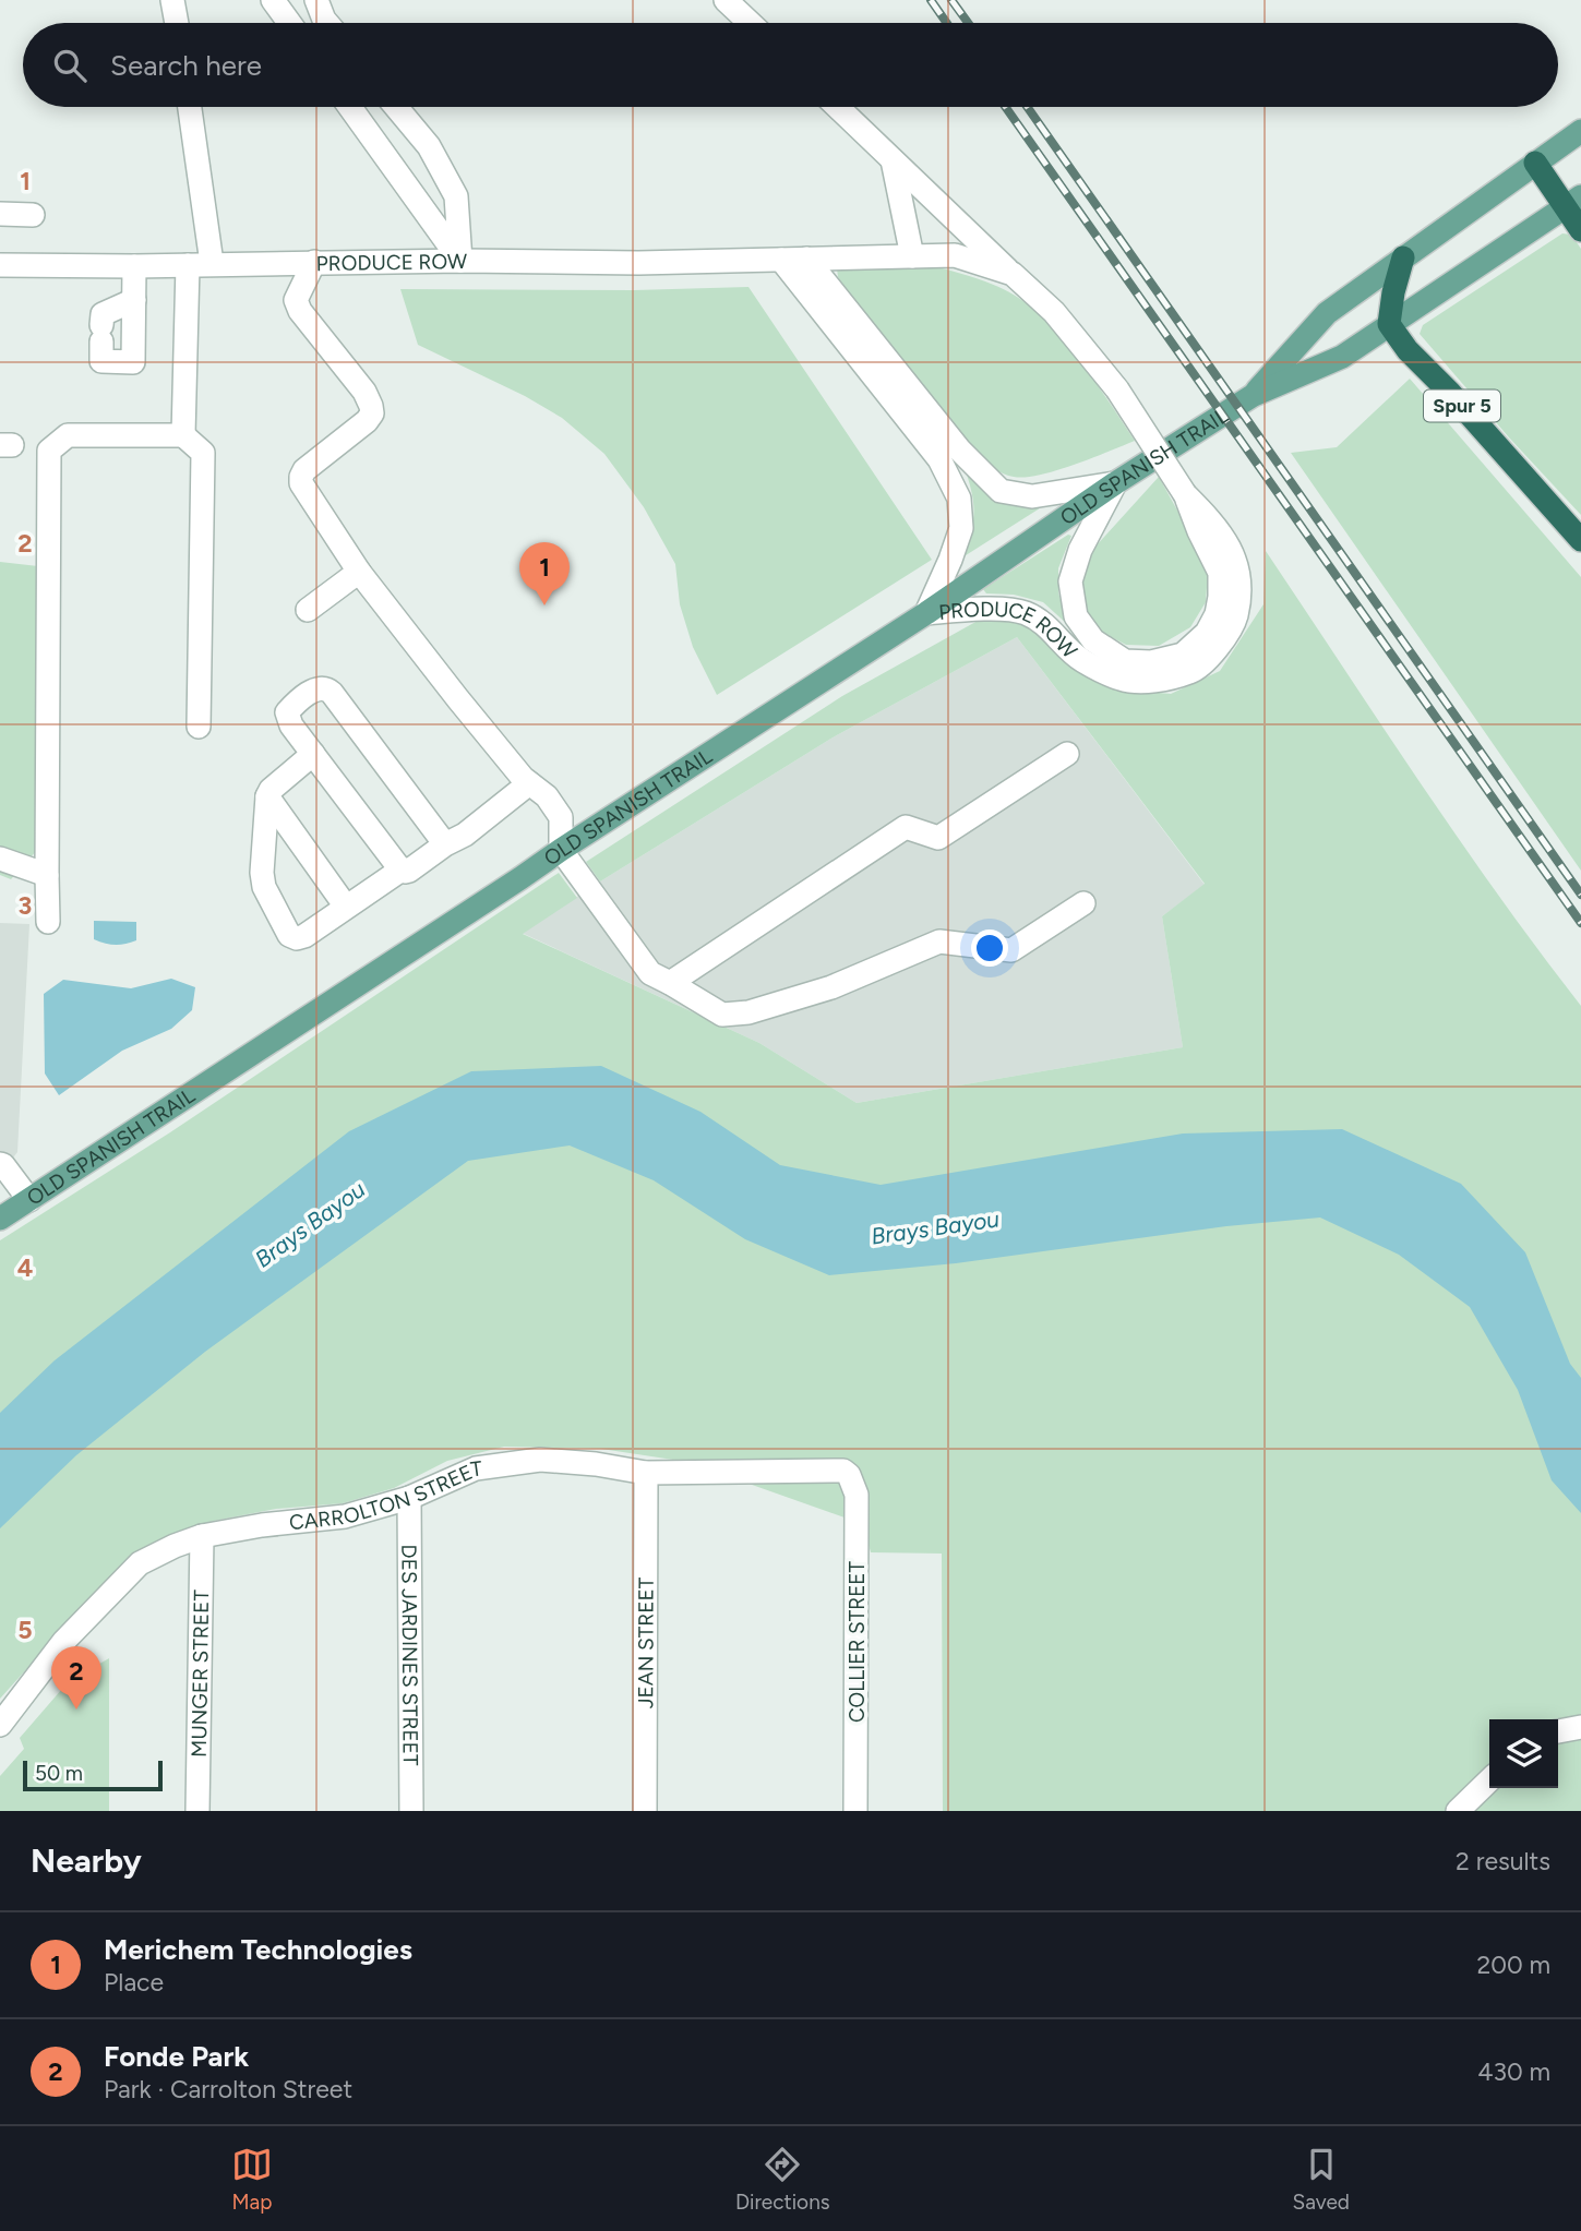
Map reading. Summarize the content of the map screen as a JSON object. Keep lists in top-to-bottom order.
{
  "streets": {
    "highway": ["Spur 5"],
    "main road": ["OLD SPANISH TRAIL"],
    "street": [
      "PRODUCE ROW",
      "CARROLTON STREET",
      "JEAN STREET",
      "COLLIER STREET",
      "DES JARDINES STREET",
      "MUNGER STREET"
    ]
  },
  "crossings": [
    ["PRODUCE ROW", "OLD SPANISH TRAIL"],
    ["Spur 5", "OLD SPANISH TRAIL"],
    ["CARROLTON STREET", "JEAN STREET"],
    ["CARROLTON STREET", "COLLIER STREET"],
    ["CARROLTON STREET", "DES JARDINES STREET"],
    ["CARROLTON STREET", "MUNGER STREET"]
  ],
  "water": ["Brays Bayou"],
  "scale_bar": "50 m",
  "page": {
    "search": "Search here",
    "pins": ["1", "2"],
    "scale": "50 m",
    "heading": ["Nearby", "2 results"],
    "list": [
      {
        "mark": "1",
        "name": "Merichem Technologies",
        "note": "Place",
        "value": "200 m"
      },
      {
        "mark": "2",
        "name": "Fonde Park",
        "note": "Park · Carrolton Street",
        "value": "430 m"
      }
    ],
    "nav": ["Map", "Directions", "Saved"]
  },
  "grid": {
    "rows": [
      "1",
      "2",
      "3",
      "4",
      "5"
    ]
  }
}
